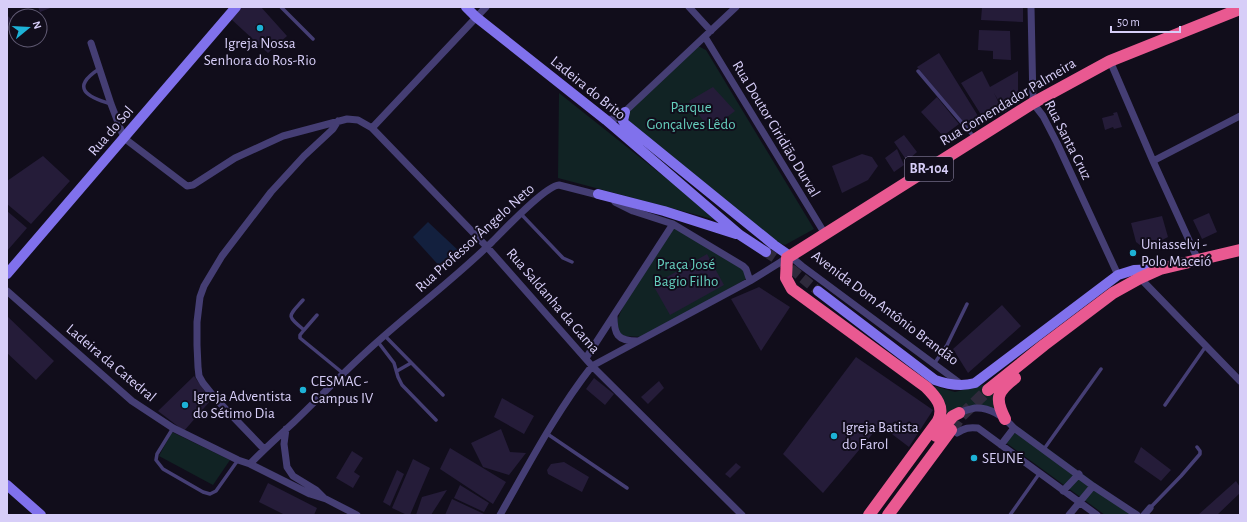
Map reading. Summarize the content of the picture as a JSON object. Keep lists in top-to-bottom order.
{
  "streets": {
    "highway": ["Rua Comendador Palmeira", "BR-104", "Avenida Dom Antônio Brandão"],
    "main road": ["Ladeira do Brito", "Rua do Sol"],
    "street": [
      "Rua Doutor Ciridião Durval",
      "Rua Santa Cruz",
      "Rua Professor Ângelo Neto",
      "Rua Saldanha da Gama",
      "Ladeira da Catedral"
    ]
  },
  "crossings": [
    ["Ladeira do Brito", "Rua Comendador Palmeira"],
    ["Ladeira do Brito", "Avenida Dom Antônio Brandão"],
    ["Rua Comendador Palmeira", "Rua Doutor Ciridião Durval"],
    ["Rua Comendador Palmeira", "Rua Santa Cruz"],
    ["Rua Comendador Palmeira", "Rua Professor Ângelo Neto"],
    ["Rua Comendador Palmeira", "Rua Saldanha da Gama"],
    ["Rua Comendador Palmeira", "Avenida Dom Antônio Brandão"],
    ["Rua do Sol", "Rua Saldanha da Gama"],
    ["Rua Professor Ângelo Neto", "Rua Saldanha da Gama"],
    ["Rua Professor Ângelo Neto", "Ladeira da Catedral"]
  ],
  "parks": ["Parque Gonçalves Lêdo", "Praça José Bagio Filho"],
  "places": [
    "Igreja Nossa Senhora do Ros-Rio",
    "Uniasselvi - Polo Maceió",
    "CESMAC - Campus IV",
    "Igreja Adventista do Sétimo Dia",
    "Igreja Batista do Farol",
    "SEUNE"
  ],
  "scale_bar": "50 m",
  "north": "right"
}
